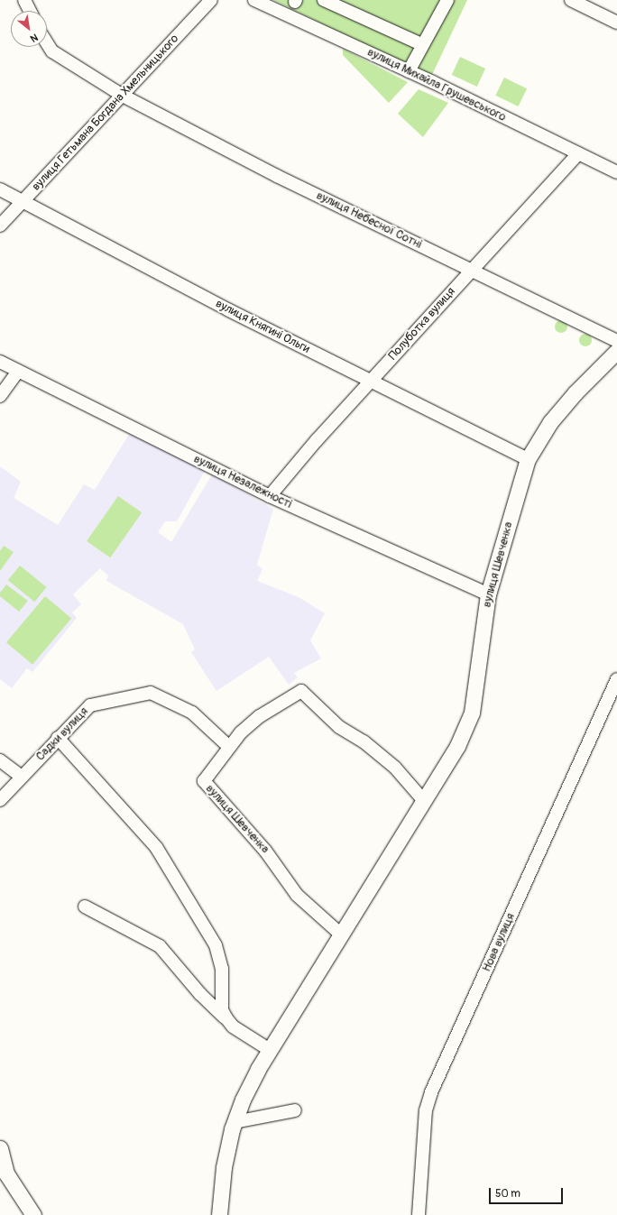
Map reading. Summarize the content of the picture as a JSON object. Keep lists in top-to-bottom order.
{
  "streets": {
    "main road": ["вулиця Шевченка"],
    "street": [
      "вулиця Михайла Грушевського",
      "вулиця Гетьмана Богдана Хмельницького",
      "вулиця Небесної Сотні",
      "Полуботка вулиця",
      "вулиця Княгині Ольги",
      "вулиця Незалежності",
      "Садки вулиця",
      "Нова вулиця"
    ]
  },
  "crossings": [
    ["вулиця Михайла Грушевського", "Полуботка вулиця"],
    ["вулиця Гетьмана Богдана Хмельницького", "вулиця Небесної Сотні"],
    ["вулиця Гетьмана Богдана Хмельницького", "вулиця Княгині Ольги"],
    ["вулиця Небесної Сотні", "Полуботка вулиця"],
    ["вулиця Небесної Сотні", "вулиця Шевченка"],
    ["Полуботка вулиця", "вулиця Княгині Ольги"],
    ["Полуботка вулиця", "вулиця Незалежності"],
    ["вулиця Княгині Ольги", "вулиця Шевченка"],
    ["вулиця Незалежності", "вулиця Шевченка"],
    ["вулиця Шевченка", "Садки вулиця"]
  ],
  "scale_bar": "50 m",
  "north": "bottom right"
}
